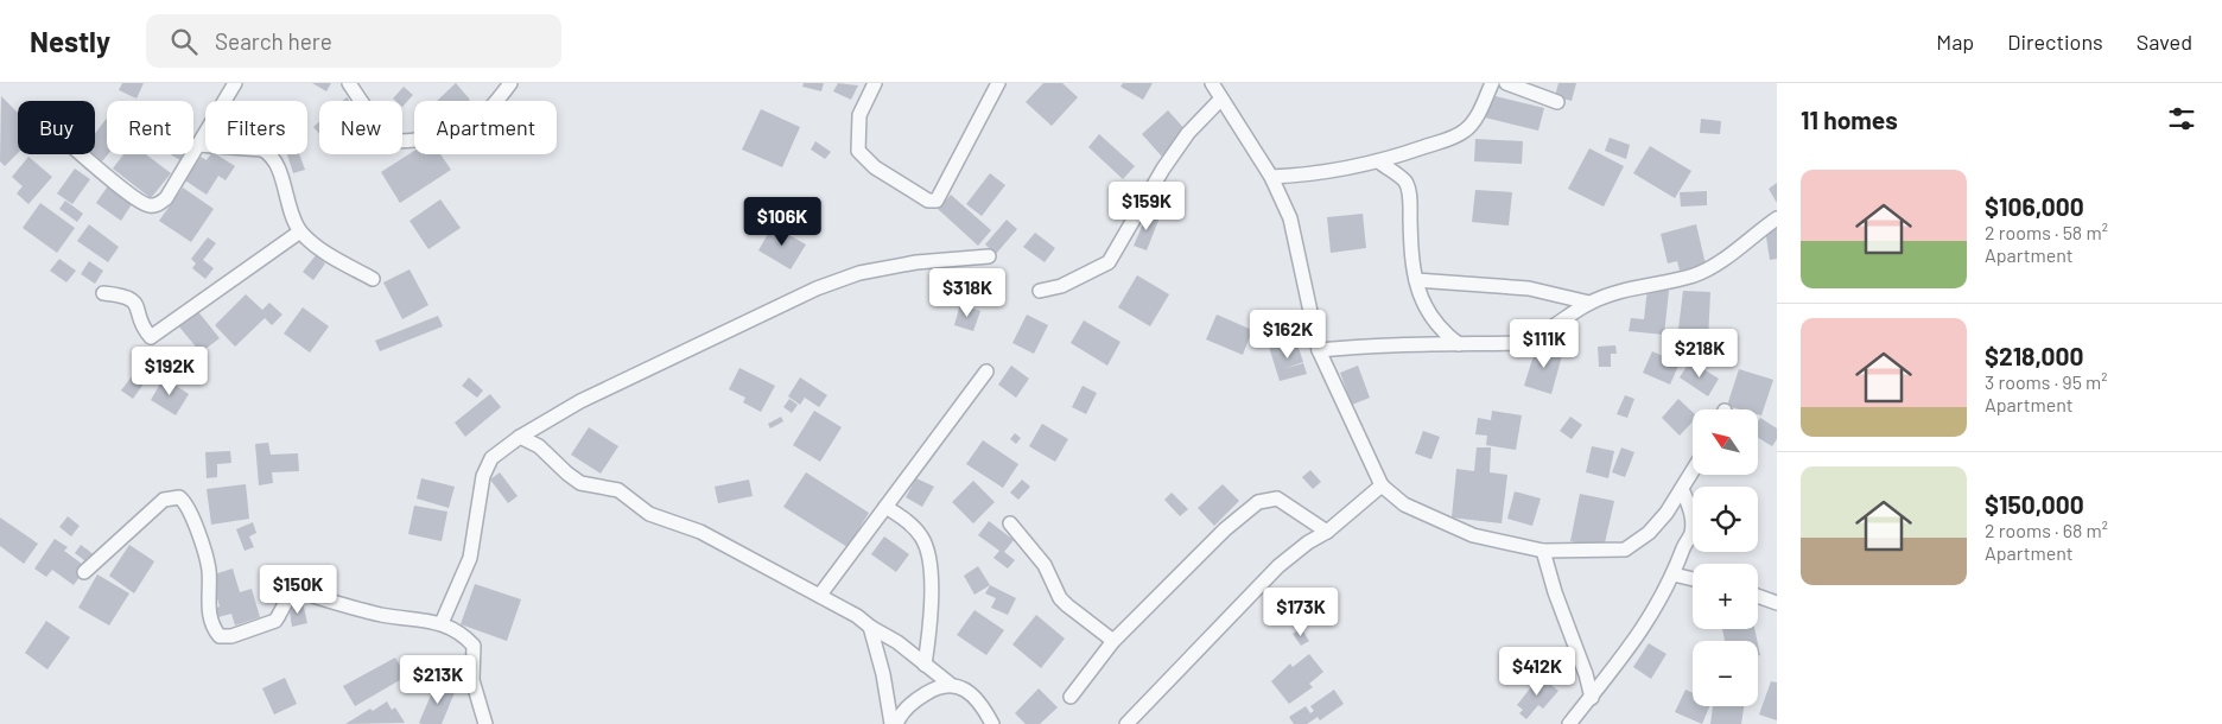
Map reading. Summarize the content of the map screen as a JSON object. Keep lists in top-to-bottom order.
{
  "north": "top left",
  "page": {
    "header": "Nestly",
    "search": "Search here",
    "nav": ["Map", "Directions", "Saved"],
    "heading": "11 homes",
    "chip": [
      "Buy",
      "Rent",
      "Filters",
      "New",
      "Apartment"
    ],
    "list": [
      {
        "name": "$106,000",
        "note": "2 rooms · 58 m² · Apartment"
      },
      {
        "name": "$218,000",
        "note": "3 rooms · 95 m² · Apartment"
      },
      {
        "name": "$150,000",
        "note": "2 rooms · 68 m² · Apartment"
      }
    ],
    "price": [
      "$159K",
      "$106K",
      "$318K",
      "$162K",
      "$111K",
      "$218K",
      "$192K",
      "$150K",
      "$173K",
      "$412K",
      "$213K"
    ],
    "map_buttons": ["+", "−"]
  }
}
